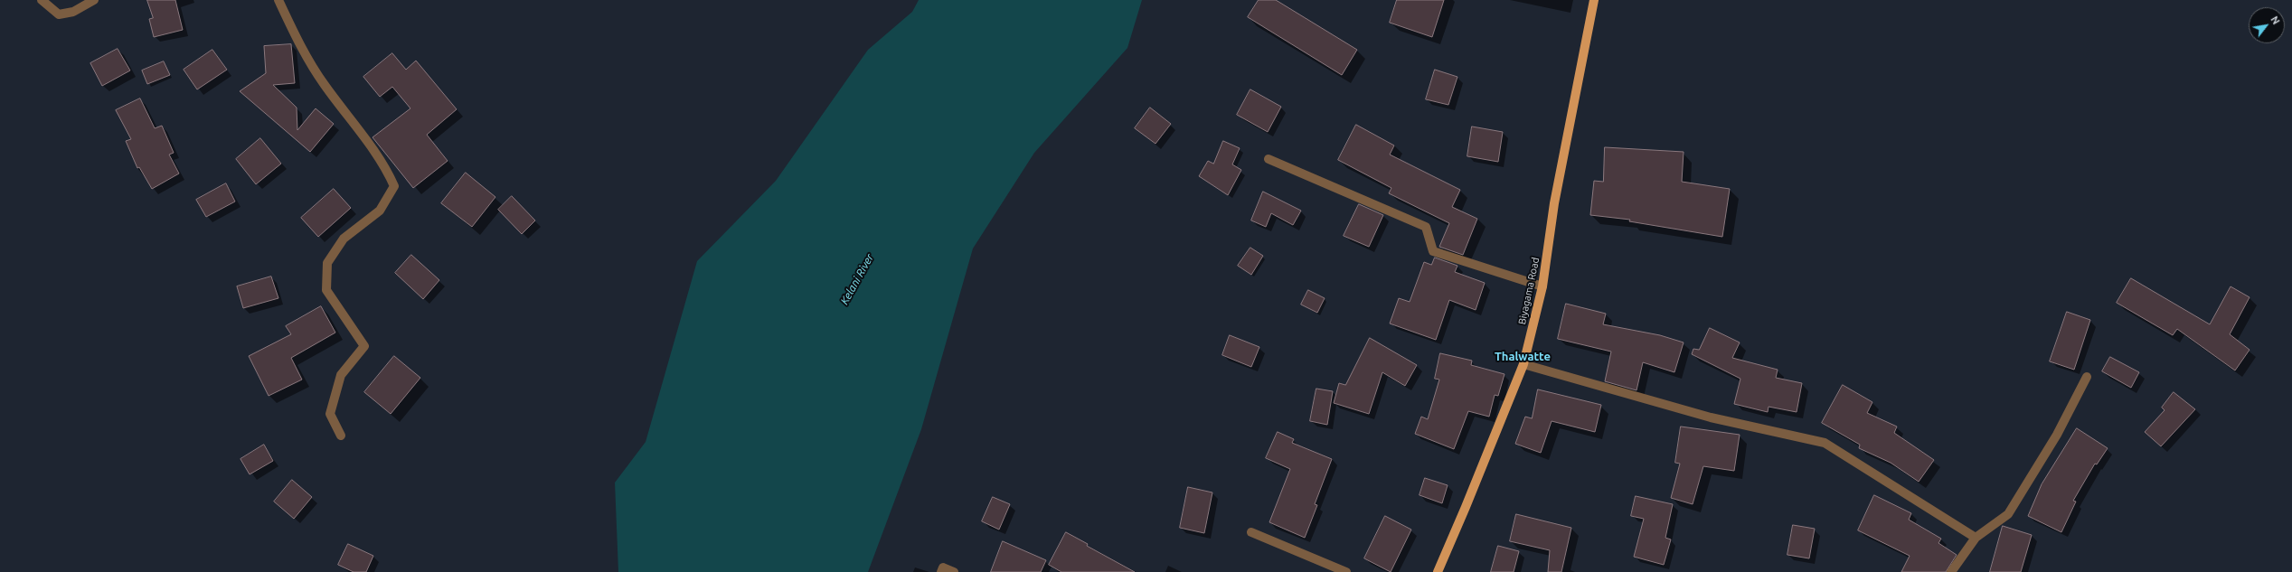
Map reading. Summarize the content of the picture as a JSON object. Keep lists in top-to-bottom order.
{
  "streets": {
    "main road": ["Biyagama Road"]
  },
  "districts": ["Thalwatte"],
  "water": ["Kelani River"],
  "north": "top right"
}
